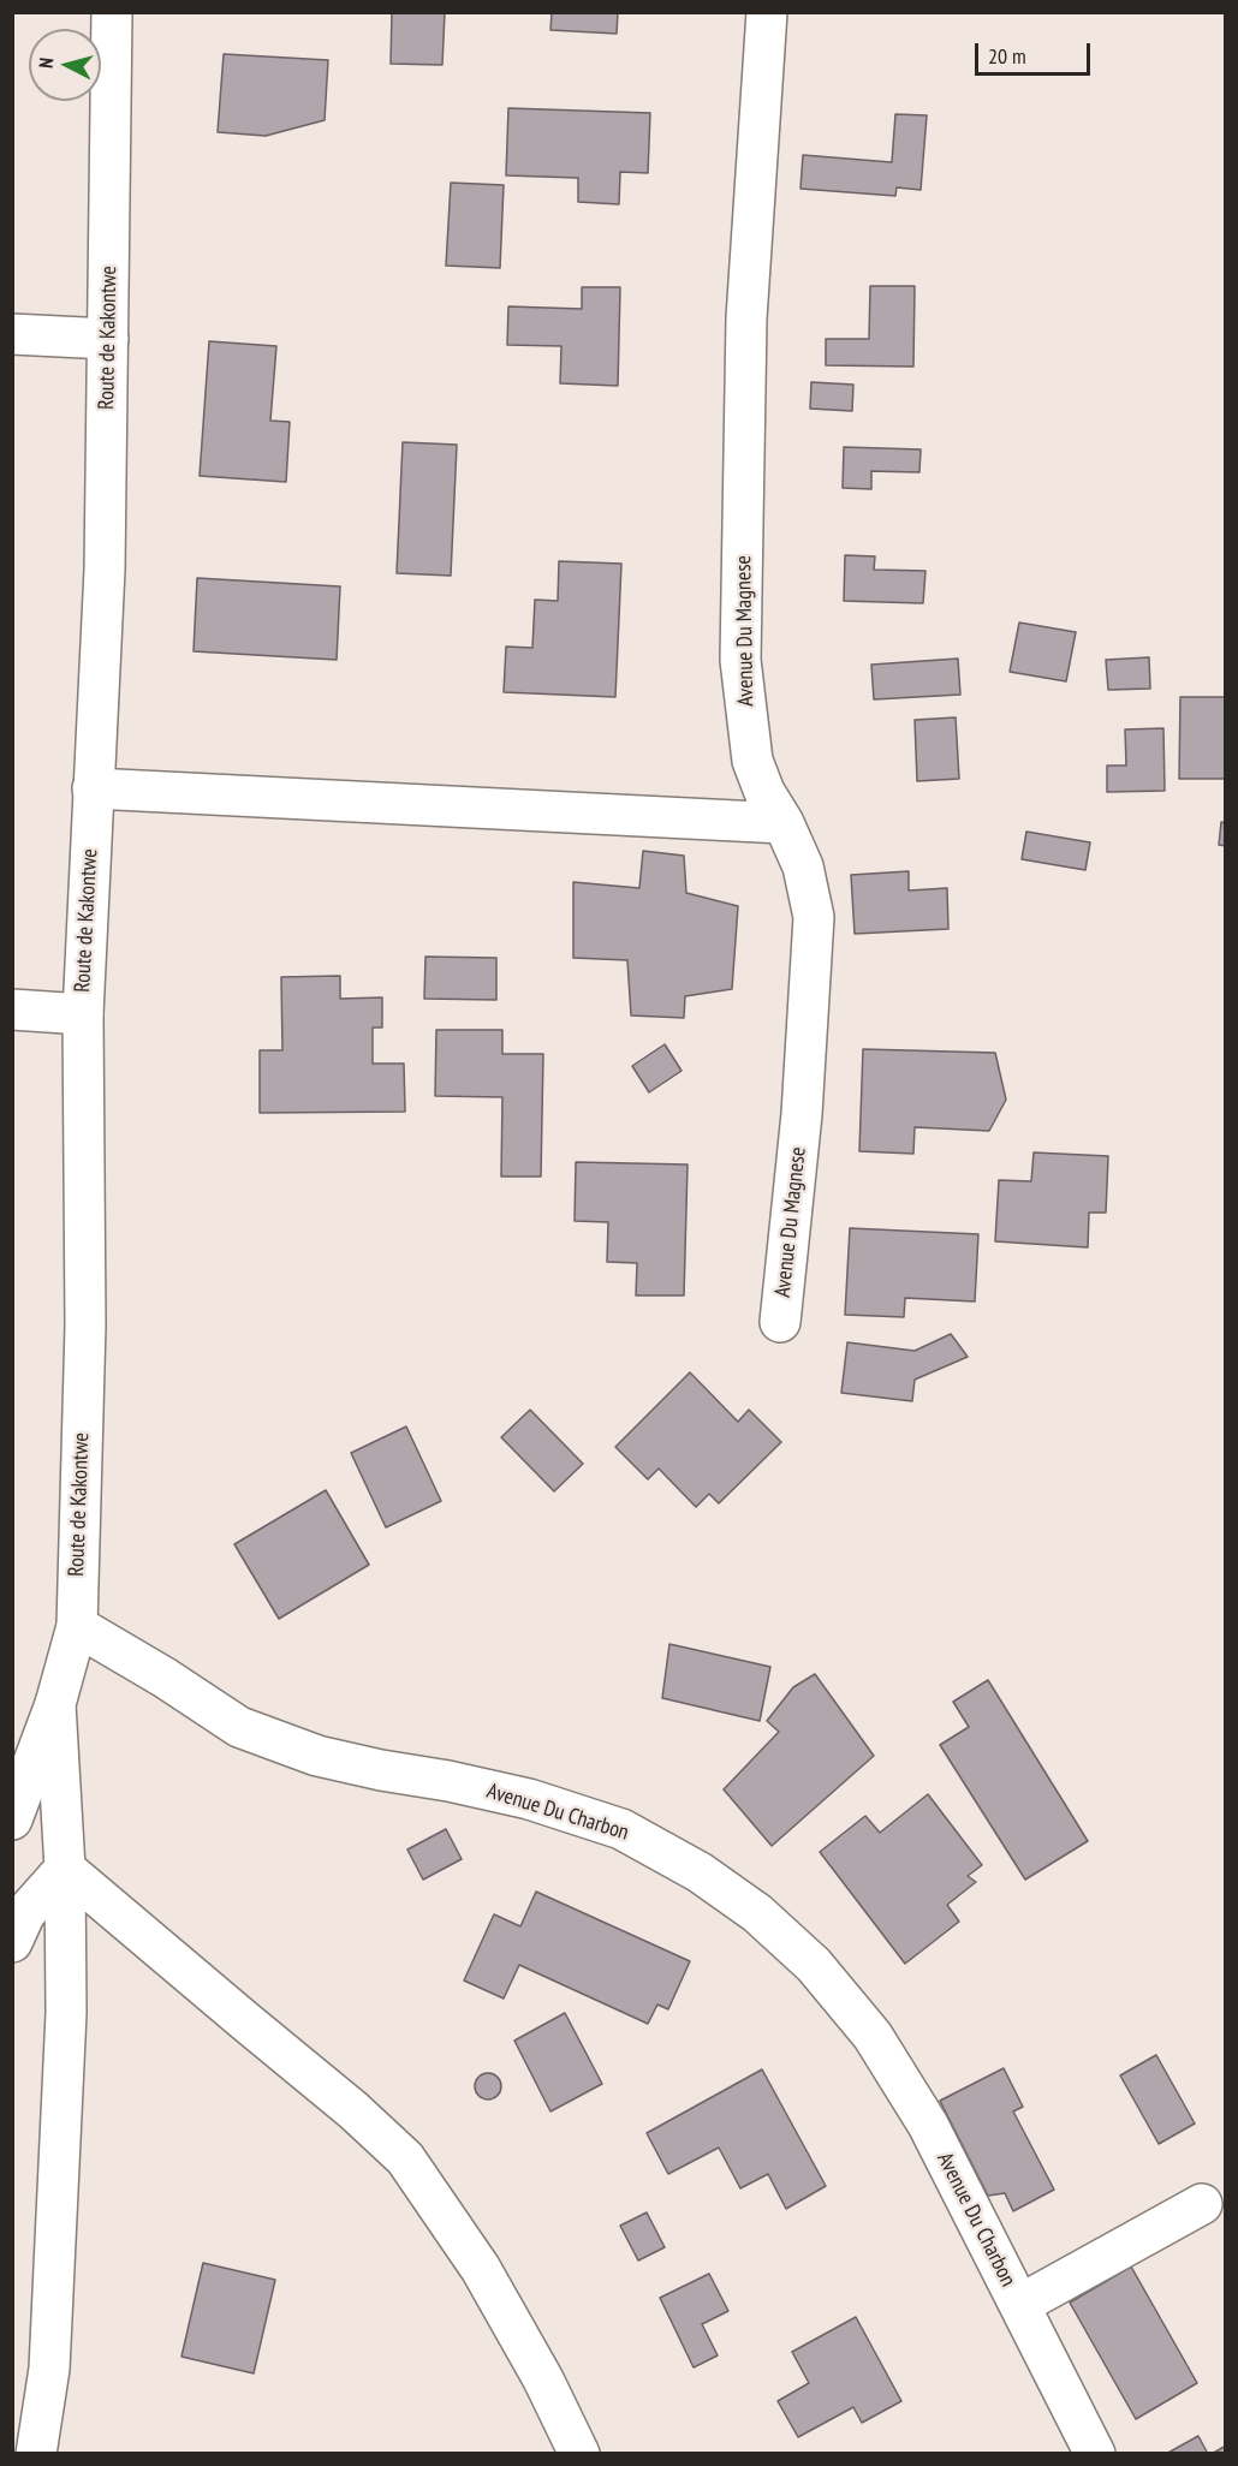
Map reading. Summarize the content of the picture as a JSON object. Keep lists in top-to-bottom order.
{
  "streets": {
    "street": ["Route de Kakontwe", "Avenue Du Magnese", "Avenue Du Charbon"]
  },
  "crossings": [
    ["Route de Kakontwe", "Avenue Du Charbon"]
  ],
  "scale_bar": "20 m",
  "north": "left"
}
